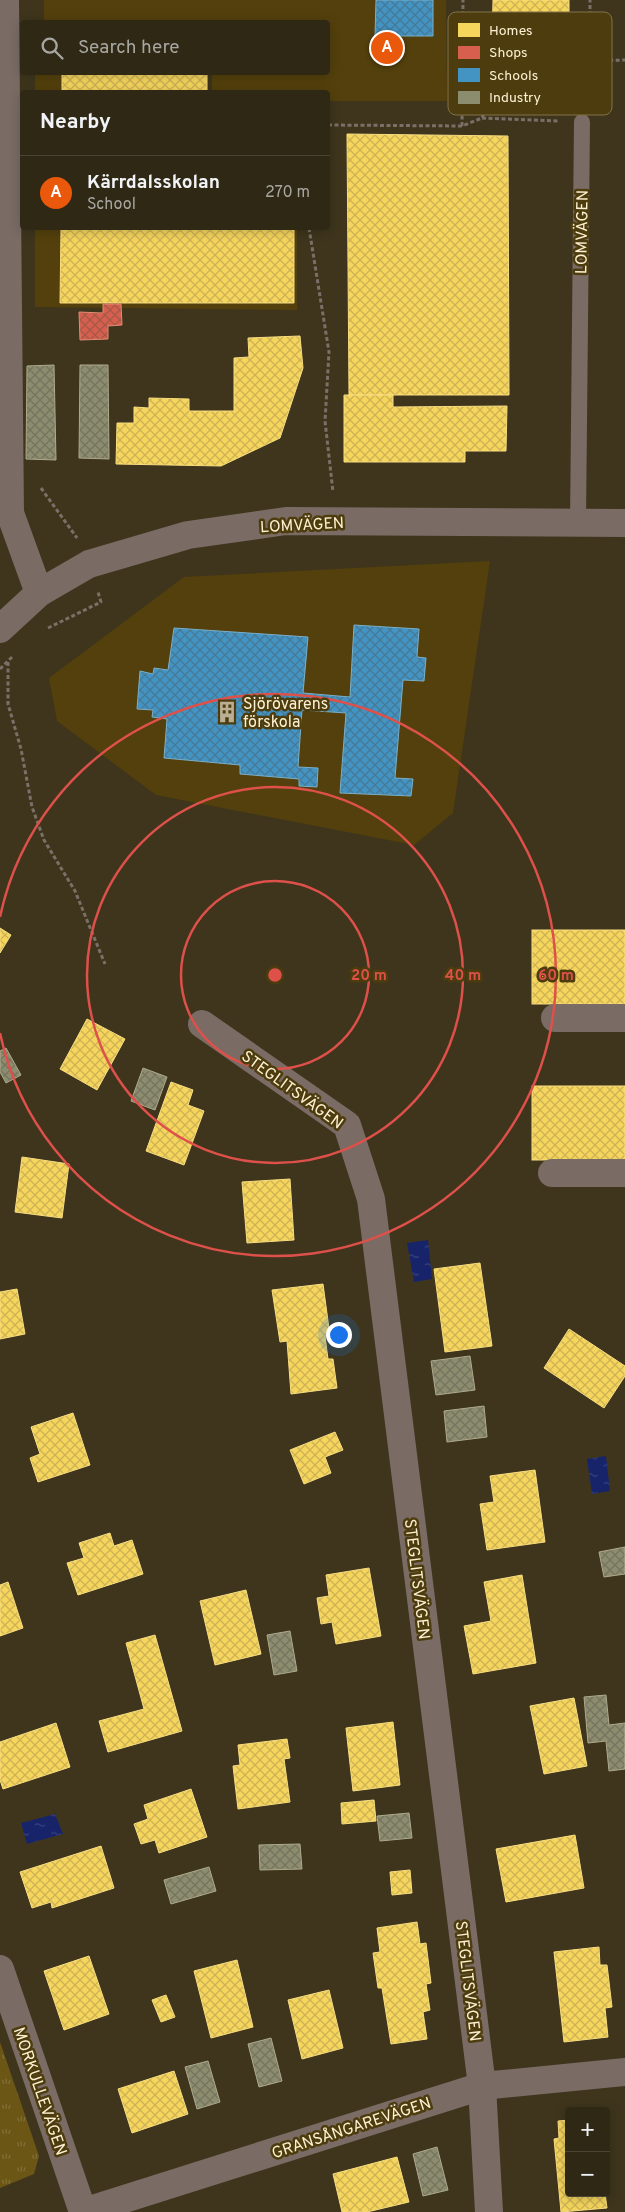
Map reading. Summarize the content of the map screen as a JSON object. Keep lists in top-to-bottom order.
{
  "streets": {
    "street": [
      "LOMVÄGEN",
      "STEGLITSVÄGEN",
      "MORKULLEVÄGEN",
      "GRANSÅNGAREVÄGEN"
    ]
  },
  "crossings": [
    ["STEGLITSVÄGEN", "GRANSÅNGAREVÄGEN"],
    ["MORKULLEVÄGEN", "GRANSÅNGAREVÄGEN"]
  ],
  "places": {
    "building": ["Sjörövarens förskola"]
  },
  "legend": [
    "Homes",
    "Shops",
    "Schools",
    "Industry"
  ],
  "page": {
    "search": "Search here",
    "pins": "A",
    "heading": "Nearby",
    "list": [
      {
        "mark": "A",
        "name": "Kärrdalsskolan",
        "note": "School",
        "value": "270 m"
      }
    ],
    "map_buttons": ["+", "−"]
  },
  "rings": ["20 m", "40 m", "60 m"]
}
